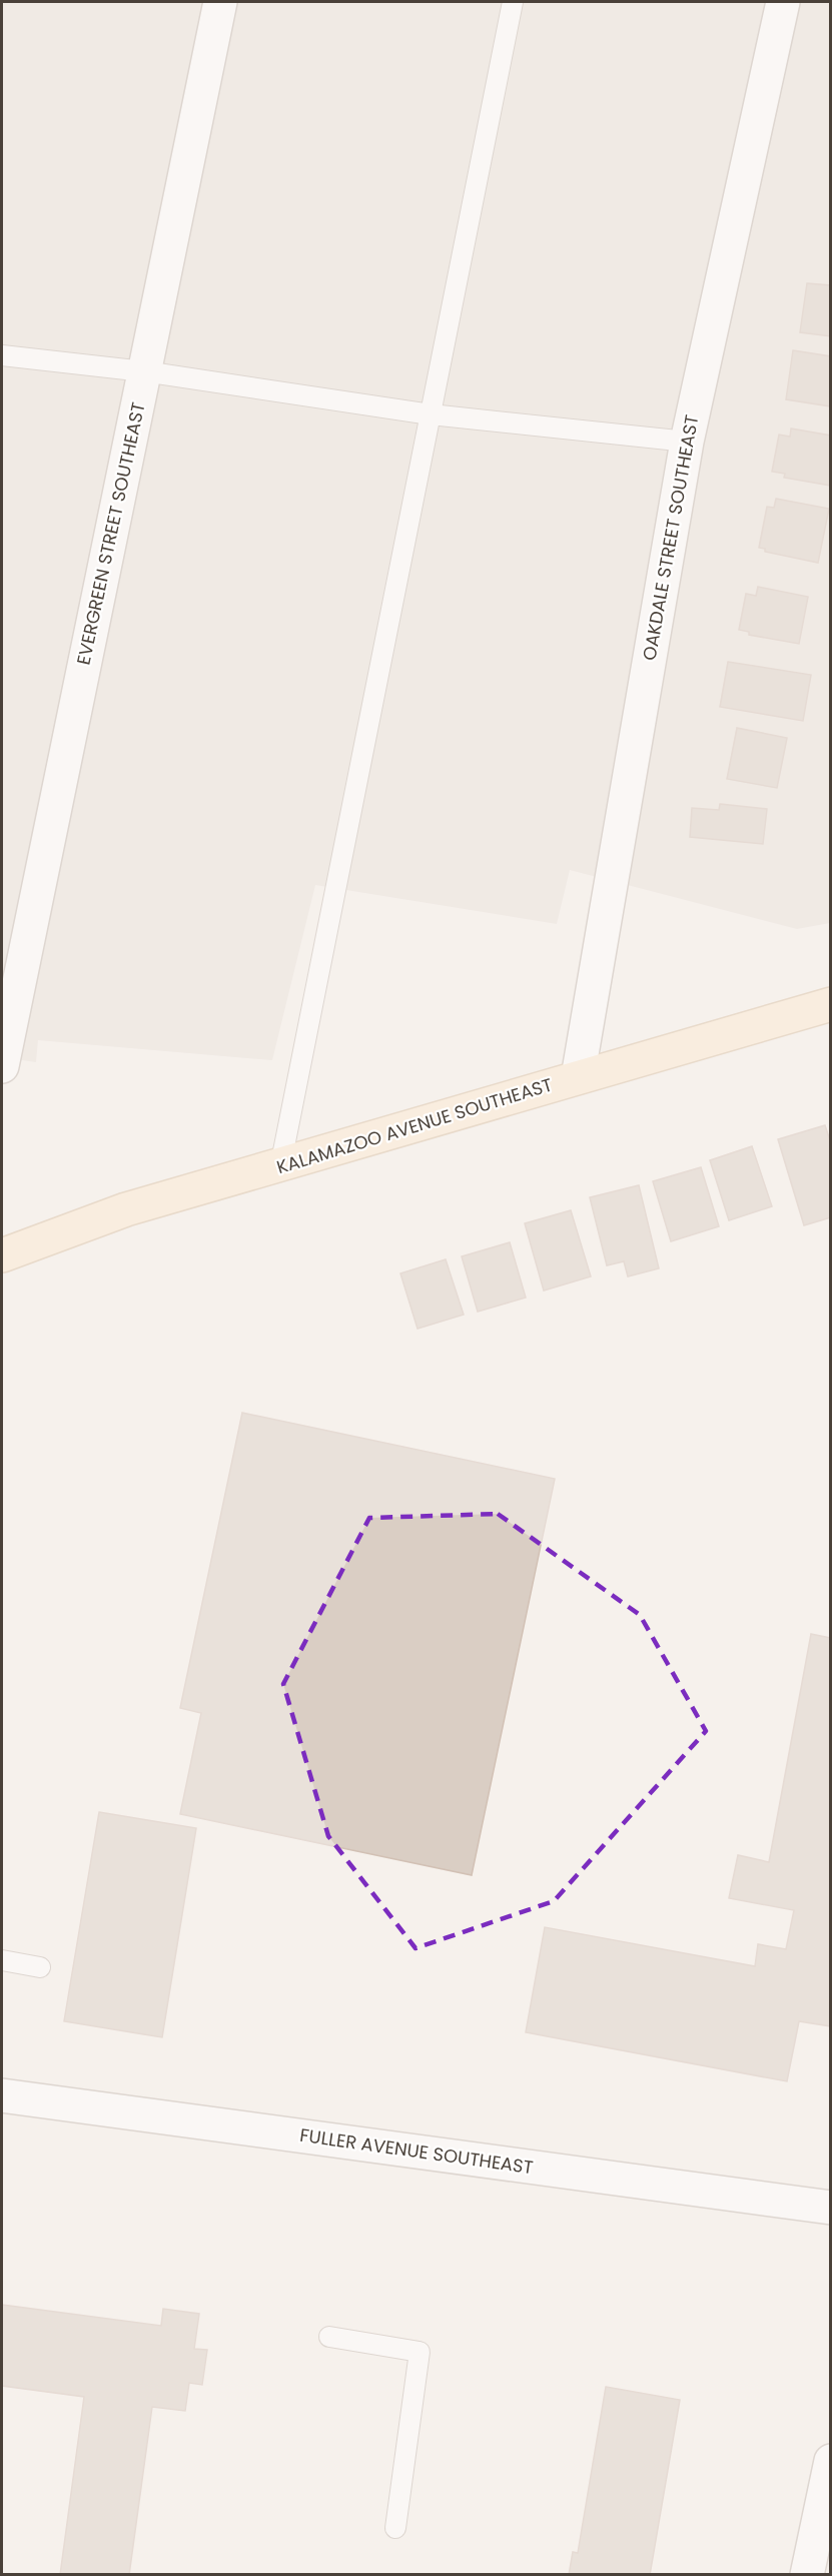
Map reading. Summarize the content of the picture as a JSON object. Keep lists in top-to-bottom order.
{
  "streets": {
    "main road": ["KALAMAZOO AVENUE SOUTHEAST"],
    "street": ["EVERGREEN STREET SOUTHEAST", "OAKDALE STREET SOUTHEAST", "FULLER AVENUE SOUTHEAST"]
  },
  "crossings": [
    ["OAKDALE STREET SOUTHEAST", "KALAMAZOO AVENUE SOUTHEAST"]
  ]
}
